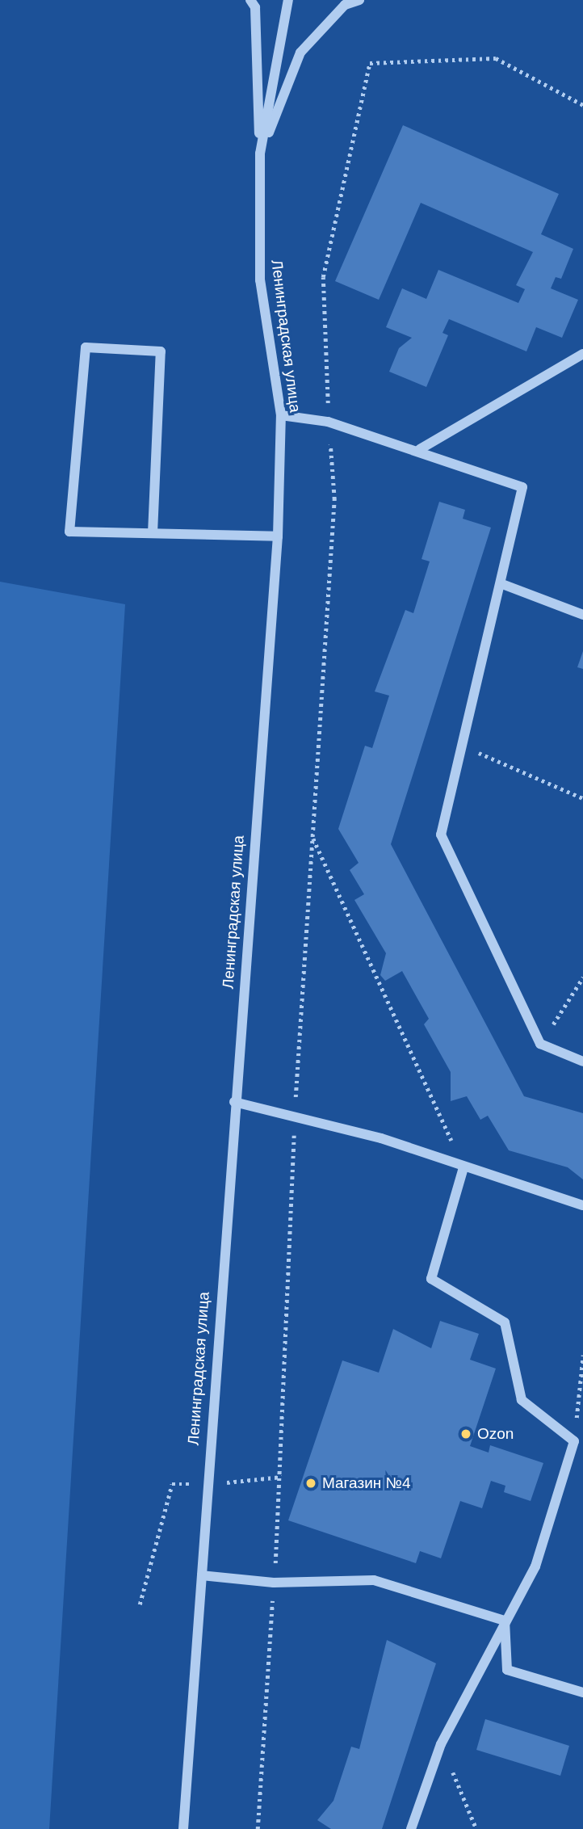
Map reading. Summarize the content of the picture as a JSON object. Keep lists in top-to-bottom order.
{
  "streets": {
    "street": ["Ленинградская улица"]
  },
  "places": ["Ozon", "Магазин №4"]
}
